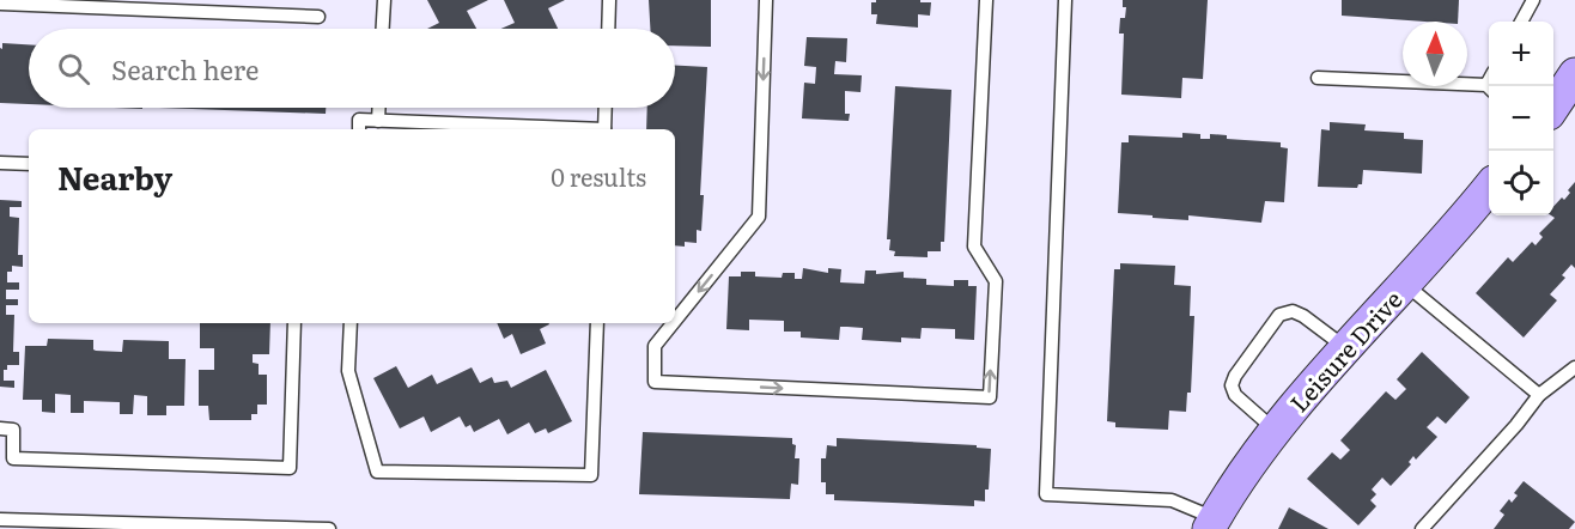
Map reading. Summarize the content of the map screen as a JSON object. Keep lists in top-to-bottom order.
{
  "streets": {
    "street": ["Leisure Drive"]
  },
  "north": "top",
  "page": {
    "map_buttons": ["+", "−"],
    "search": "Search here",
    "heading": ["Nearby", "0 results"]
  }
}
